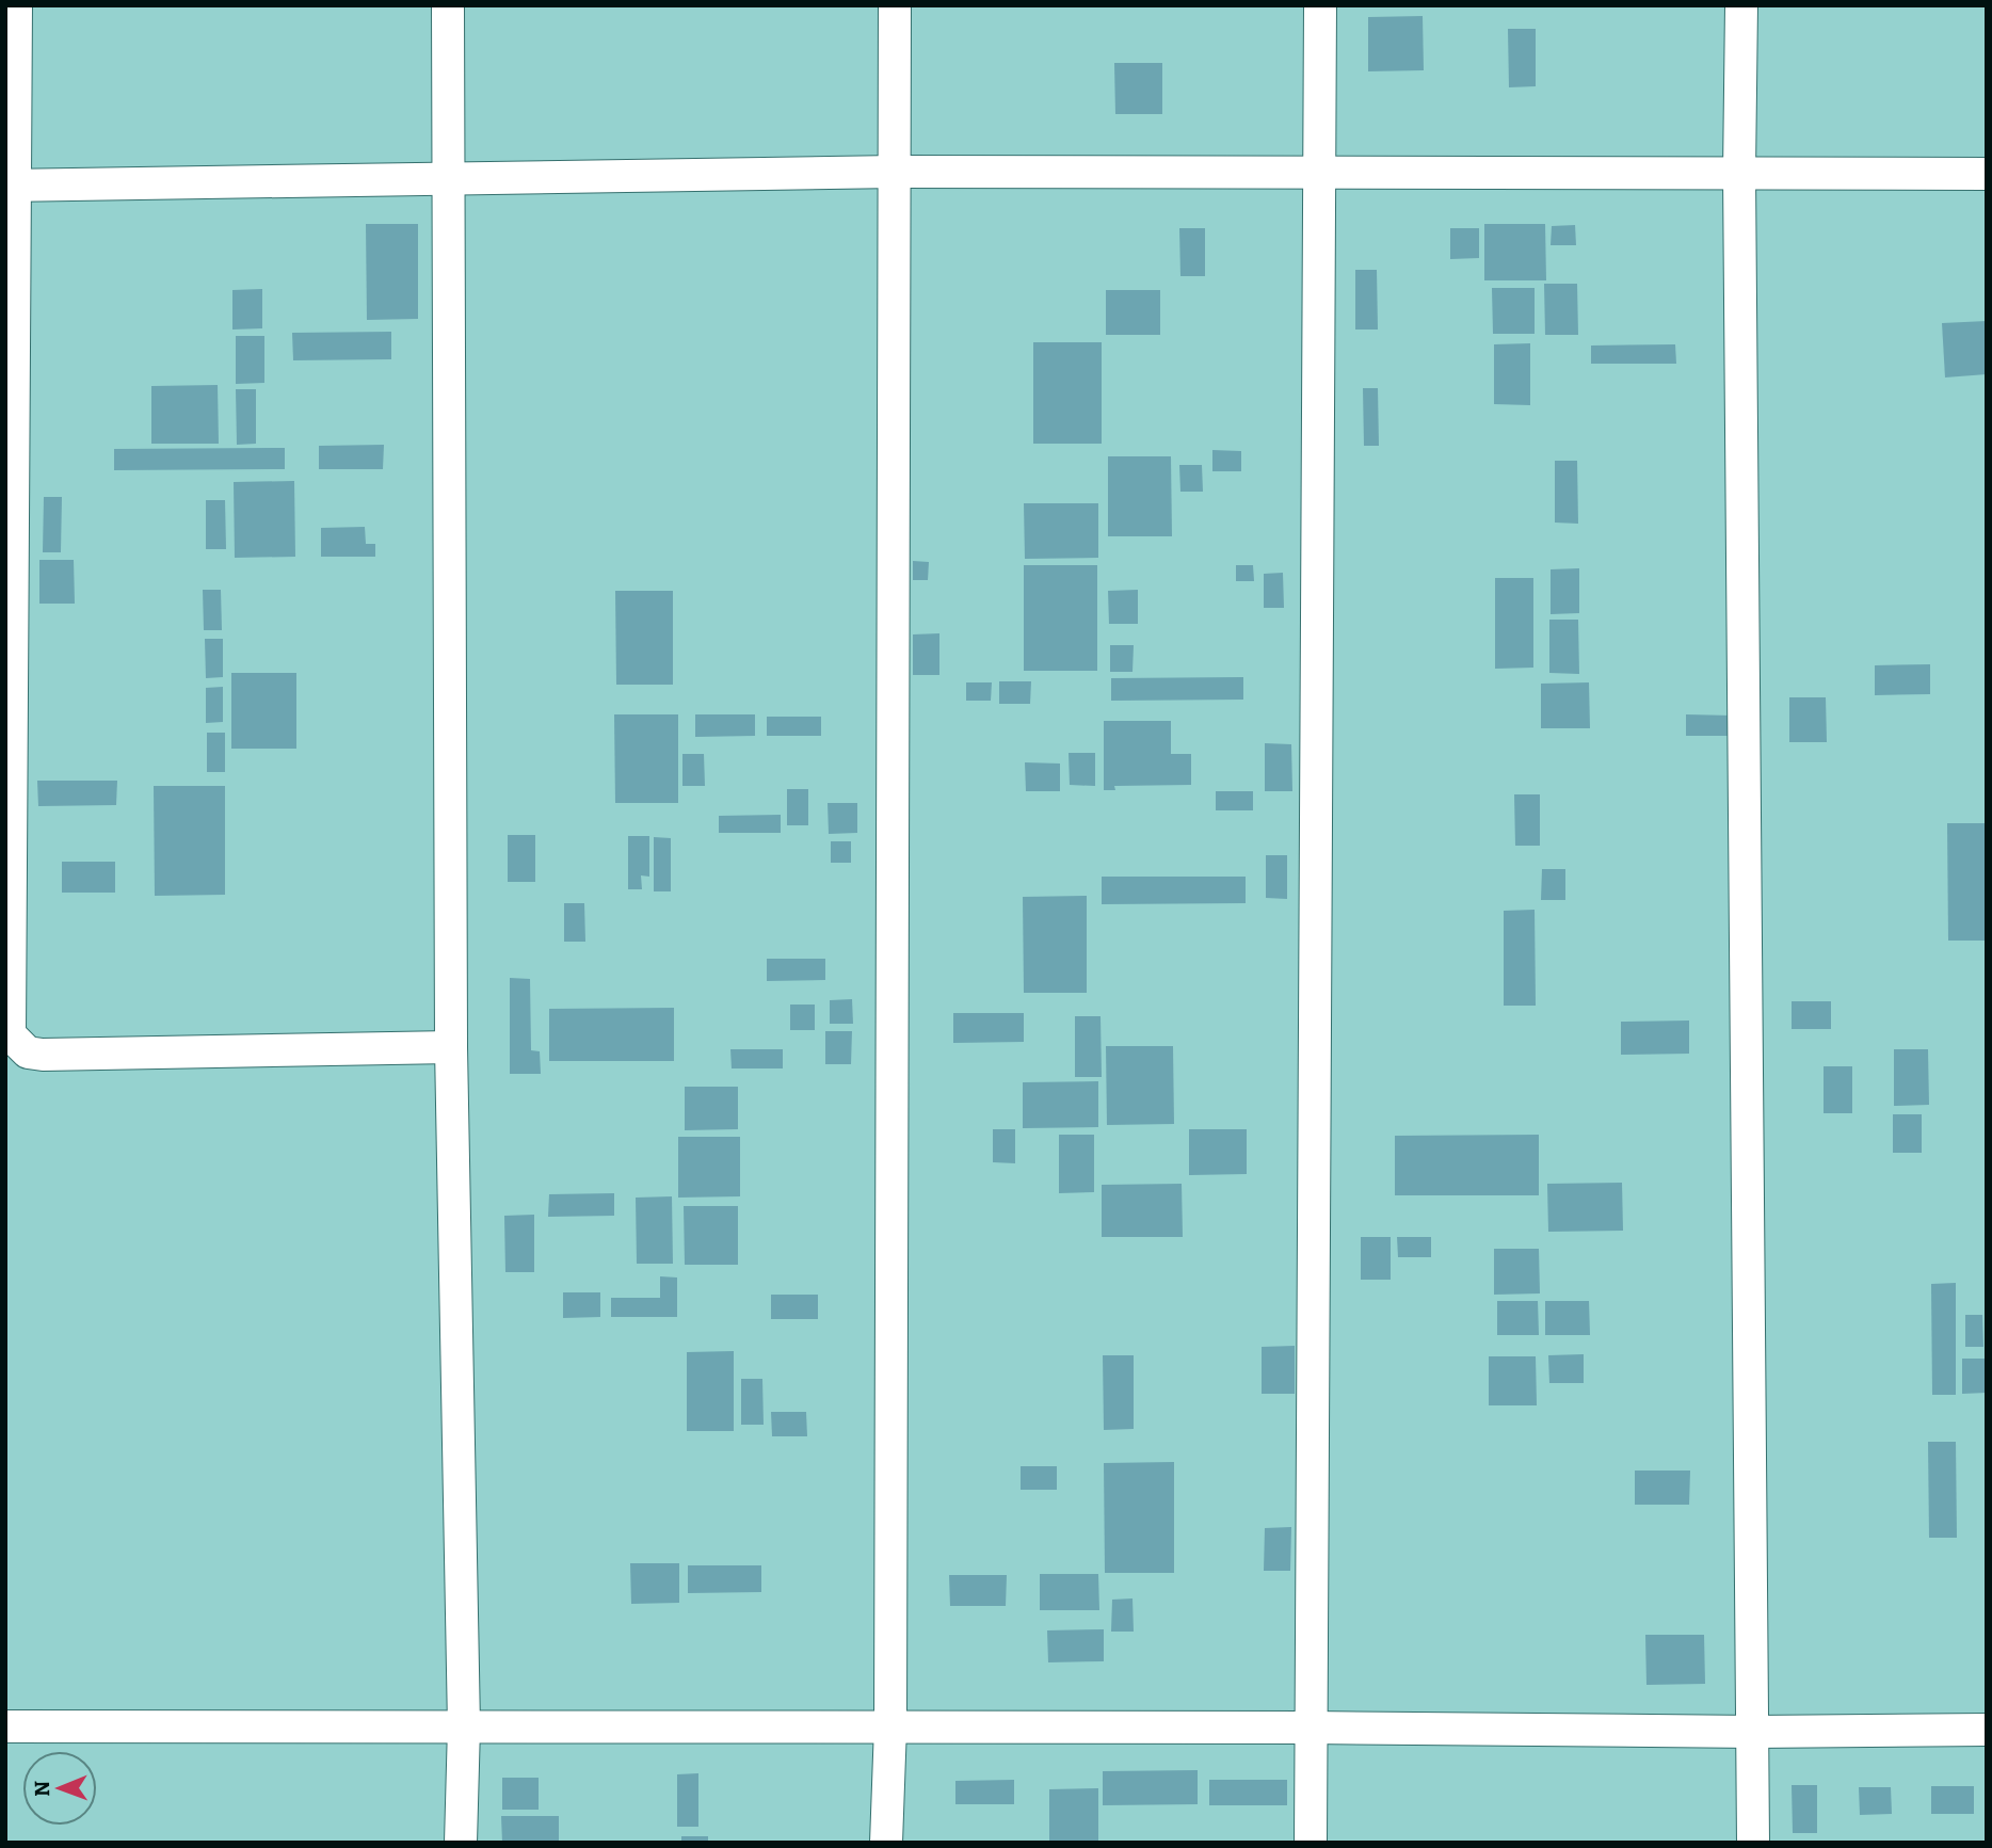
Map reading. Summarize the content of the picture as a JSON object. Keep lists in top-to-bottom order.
{
  "north": "left"
}
